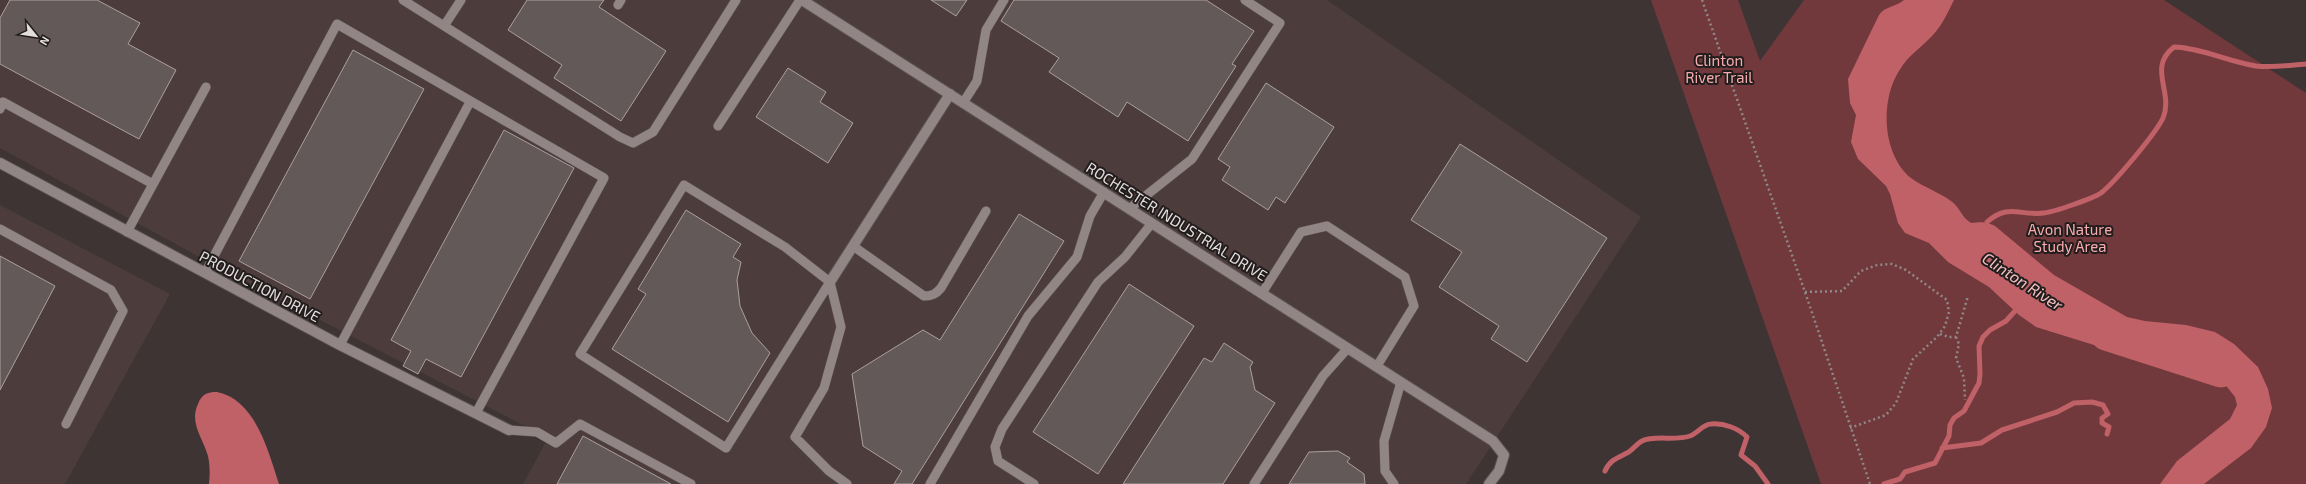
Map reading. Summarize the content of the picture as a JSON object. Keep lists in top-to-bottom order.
{
  "streets": {
    "street": ["ROCHESTER INDUSTRIAL DRIVE", "PRODUCTION DRIVE"]
  },
  "water": ["Clinton River"],
  "parks": ["Clinton River Trail", "Avon Nature Study Area"],
  "north": "bottom right"
}
